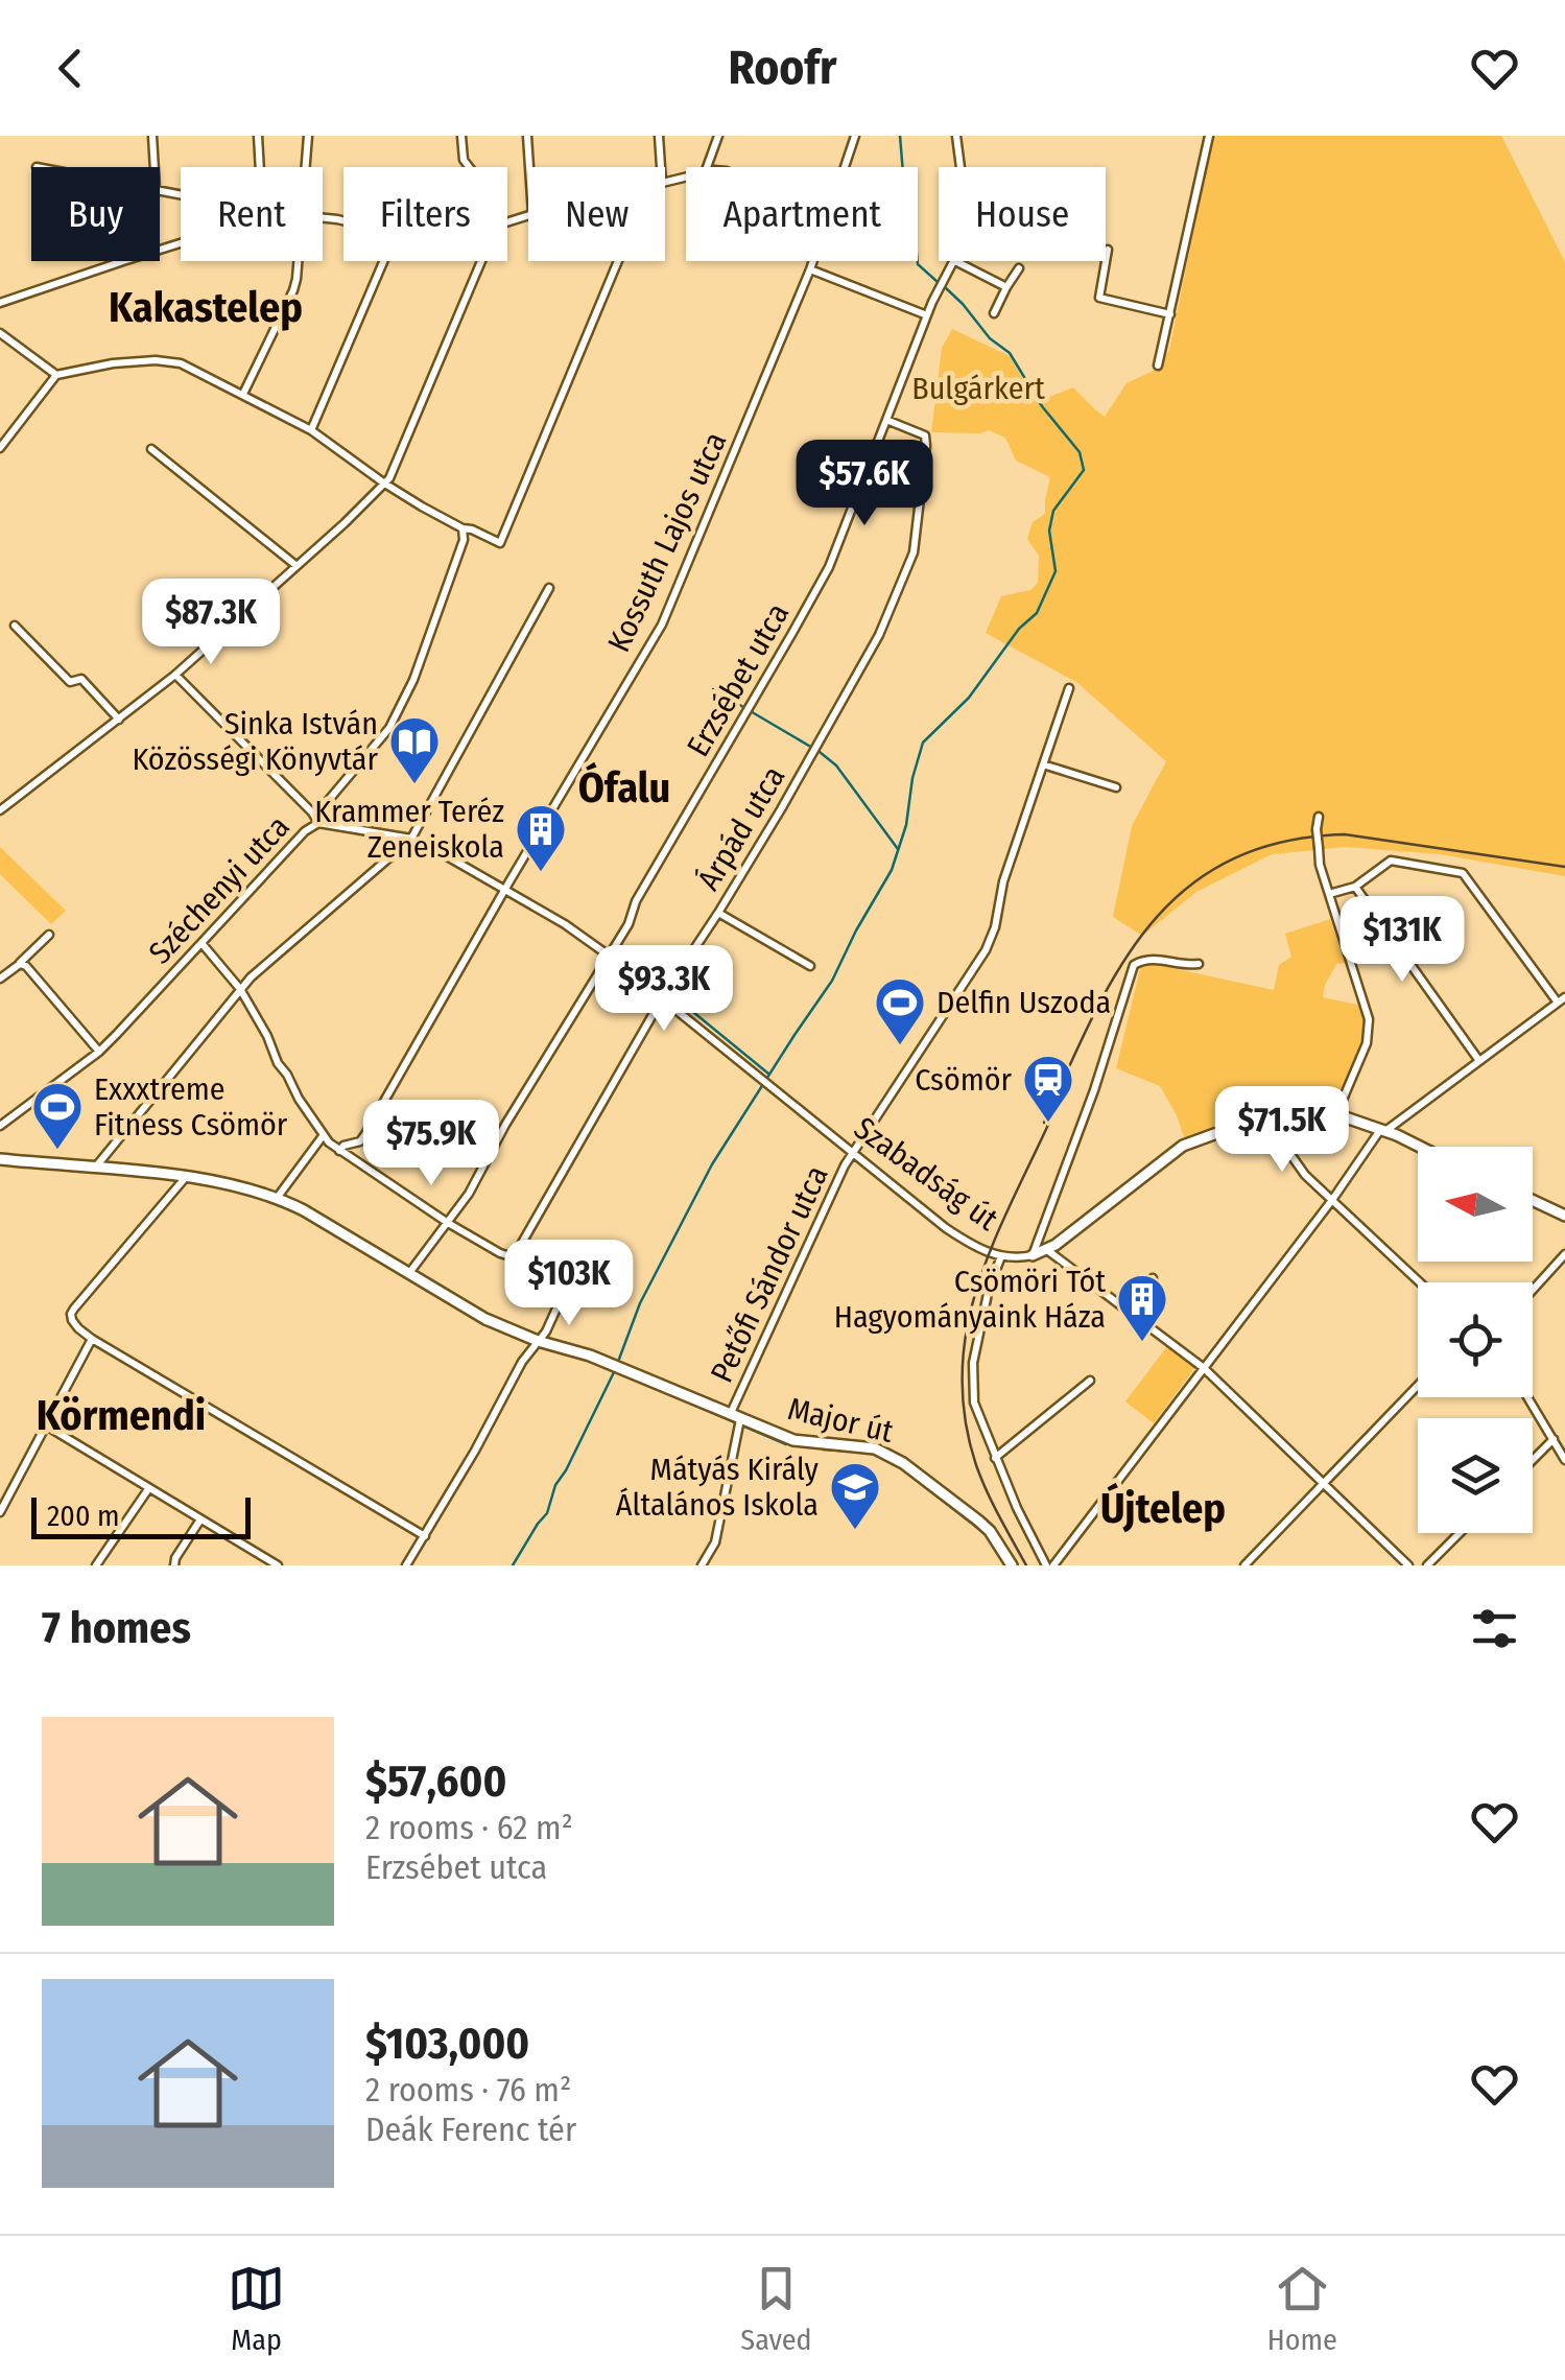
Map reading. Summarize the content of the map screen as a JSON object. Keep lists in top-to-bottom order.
{
  "streets": {
    "street": [
      "Kossuth Lajos utca",
      "Erzsébet utca",
      "Árpád utca",
      "Széchenyi utca",
      "Szabadság út",
      "Petőfi Sándor utca",
      "Major út"
    ]
  },
  "crossings": [
    ["Kossuth Lajos utca", "Szabadság út"],
    ["Erzsébet utca", "Árpád utca"],
    ["Erzsébet utca", "Szabadság út"],
    ["Erzsébet utca", "Major út"],
    ["Árpád utca", "Szabadság út"],
    ["Széchenyi utca", "Szabadság út"],
    ["Szabadság út", "Petőfi Sándor utca"],
    ["Petőfi Sándor utca", "Major út"]
  ],
  "districts": [
    "Kakastelep",
    "Ófalu",
    "Körmendi",
    "Újtelep"
  ],
  "parks": ["Bulgárkert"],
  "places": {
    "library": ["Sinka István Közösségi Könyvtár"],
    "building": ["Krammer Teréz Zeneiskola", "Csömöri Tót Hagyományaink Háza"],
    "sports": ["Delfin Uszoda", "Exxxtreme Fitness Csömör"],
    "station": ["Csömör"],
    "school or university": ["Mátyás Király Általános Iskola"]
  },
  "scale_bar": "200 m",
  "north": "left",
  "page": {
    "header": "Roofr",
    "chip": [
      "Buy",
      "Rent",
      "Filters",
      "New",
      "Apartment",
      "House"
    ],
    "price": [
      "$57.6K",
      "$87.3K",
      "$131K",
      "$93.3K",
      "$71.5K",
      "$75.9K",
      "$103K"
    ],
    "scale": "200 m",
    "heading": "7 homes",
    "list": [
      {
        "name": "$57,600",
        "note": "2 rooms · 62 m² · Erzsébet utca"
      },
      {
        "name": "$103,000",
        "note": "2 rooms · 76 m² · Deák Ferenc tér"
      }
    ],
    "tabs": ["Map", "Saved", "Home"]
  }
}
